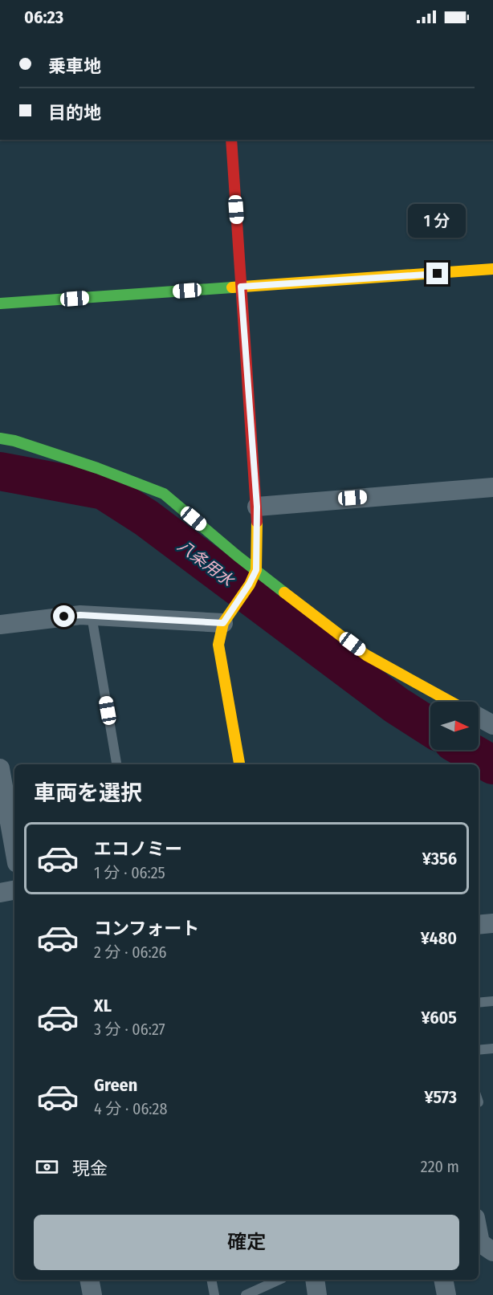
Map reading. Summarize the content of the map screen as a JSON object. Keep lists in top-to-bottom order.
{
  "water": ["八条用水"],
  "north": "right",
  "page": {
    "status": "06:23",
    "banner": ["乗車地", "目的地"],
    "bubble": "1 分",
    "heading": "車両を選択",
    "list": [
      {
        "name": "エコノミー",
        "note": "1 分 · 06:25",
        "value": "¥356"
      },
      {
        "name": "コンフォート",
        "note": "2 分 · 06:26",
        "value": "¥480"
      },
      {
        "name": "XL",
        "note": "3 分 · 06:27",
        "value": "¥605"
      },
      {
        "name": "Green",
        "note": "4 分 · 06:28",
        "value": "¥573"
      }
    ],
    "pay": ["現金", "220 m"],
    "buttons": "確定"
  }
}
